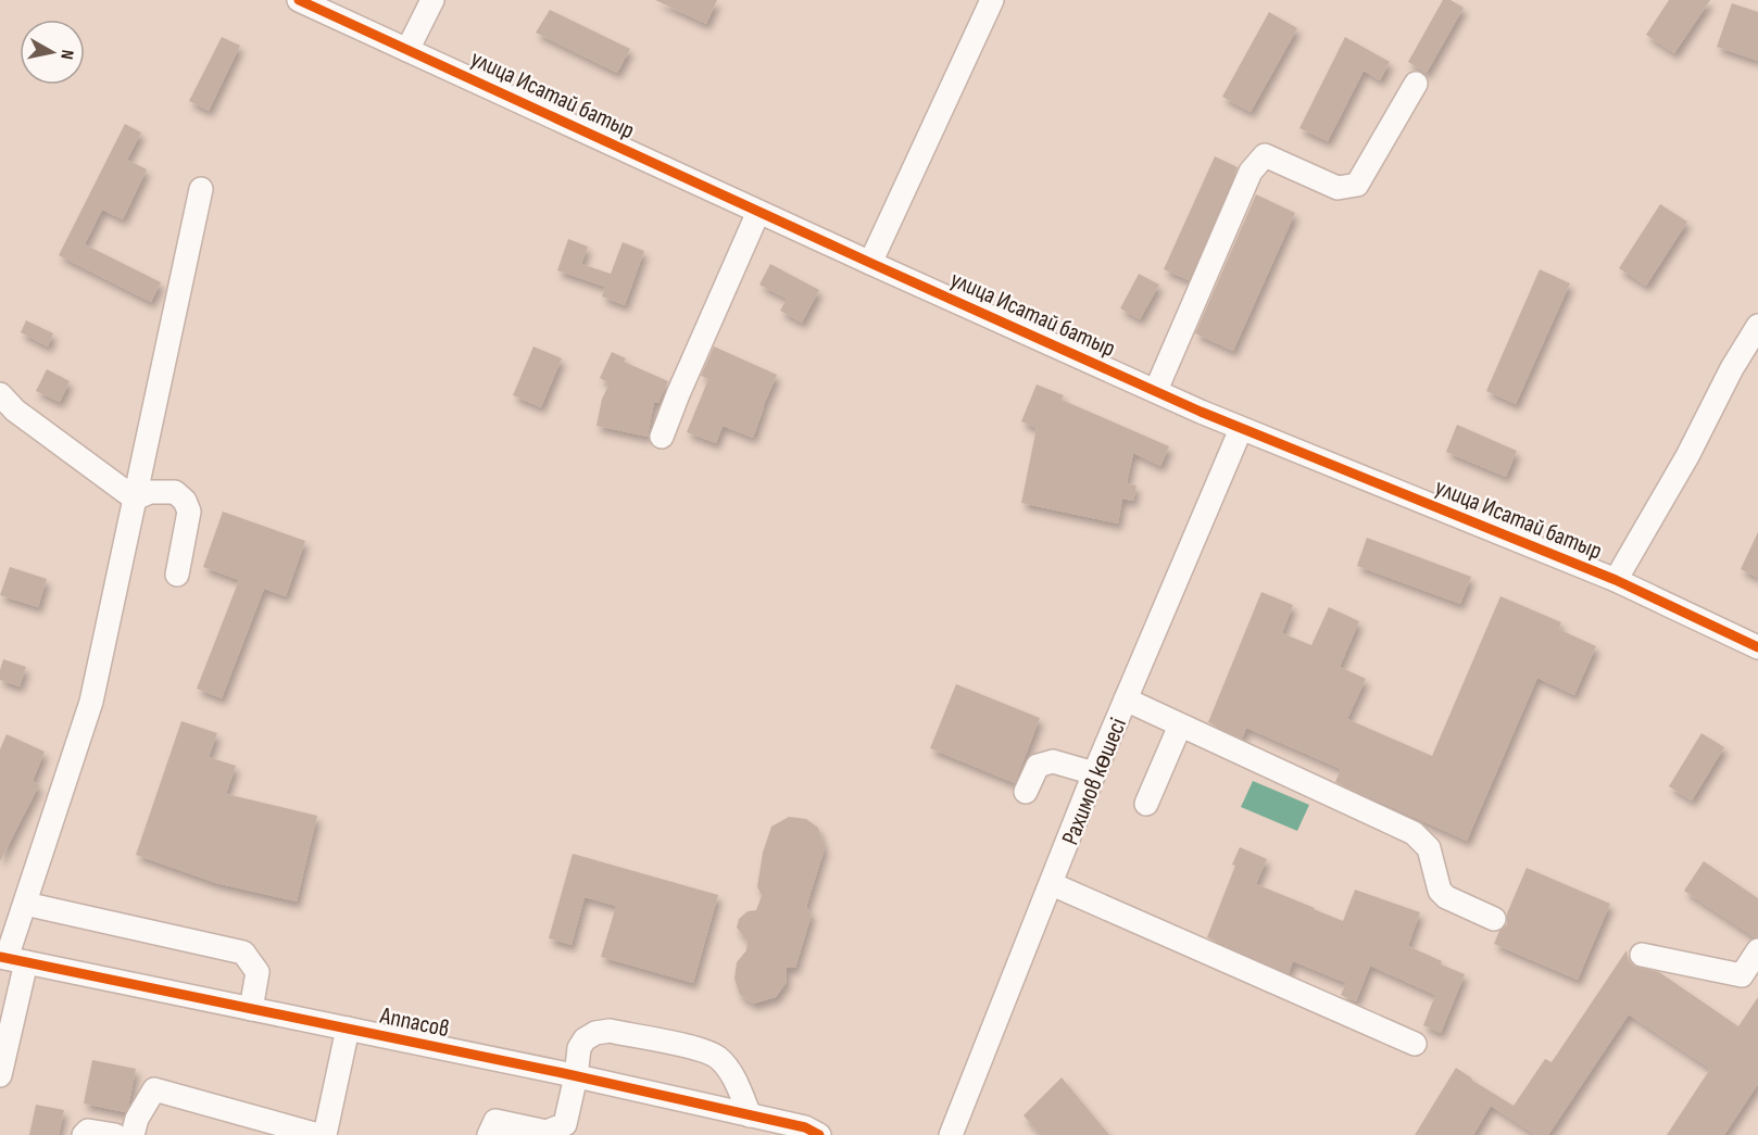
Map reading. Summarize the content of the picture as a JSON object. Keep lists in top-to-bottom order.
{
  "streets": {
    "street": ["улица Исатай батыр", "Рахимов көшесі", "Аппасов"]
  },
  "crossings": [
    ["улица Исатай батыр", "Рахимов көшесі"]
  ],
  "north": "right"
}
